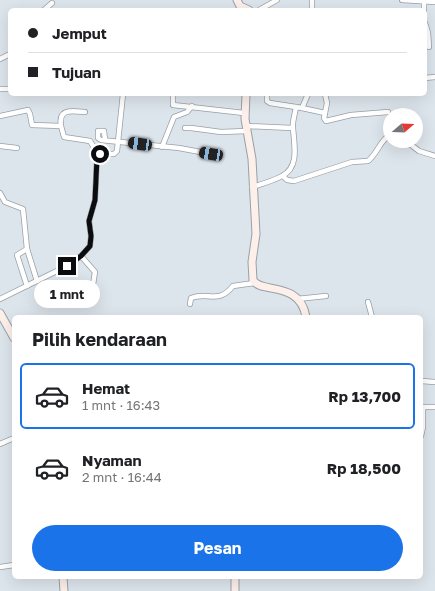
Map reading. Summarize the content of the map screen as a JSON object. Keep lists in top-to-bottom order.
{
  "north": "right",
  "page": {
    "banner": ["Jemput", "Tujuan"],
    "bubble": "1 mnt",
    "heading": "Pilih kendaraan",
    "list": [
      {
        "name": "Hemat",
        "note": "1 mnt · 16:43",
        "value": "Rp 13,700"
      },
      {
        "name": "Nyaman",
        "note": "2 mnt · 16:44",
        "value": "Rp 18,500"
      }
    ],
    "buttons": "Pesan"
  }
}
